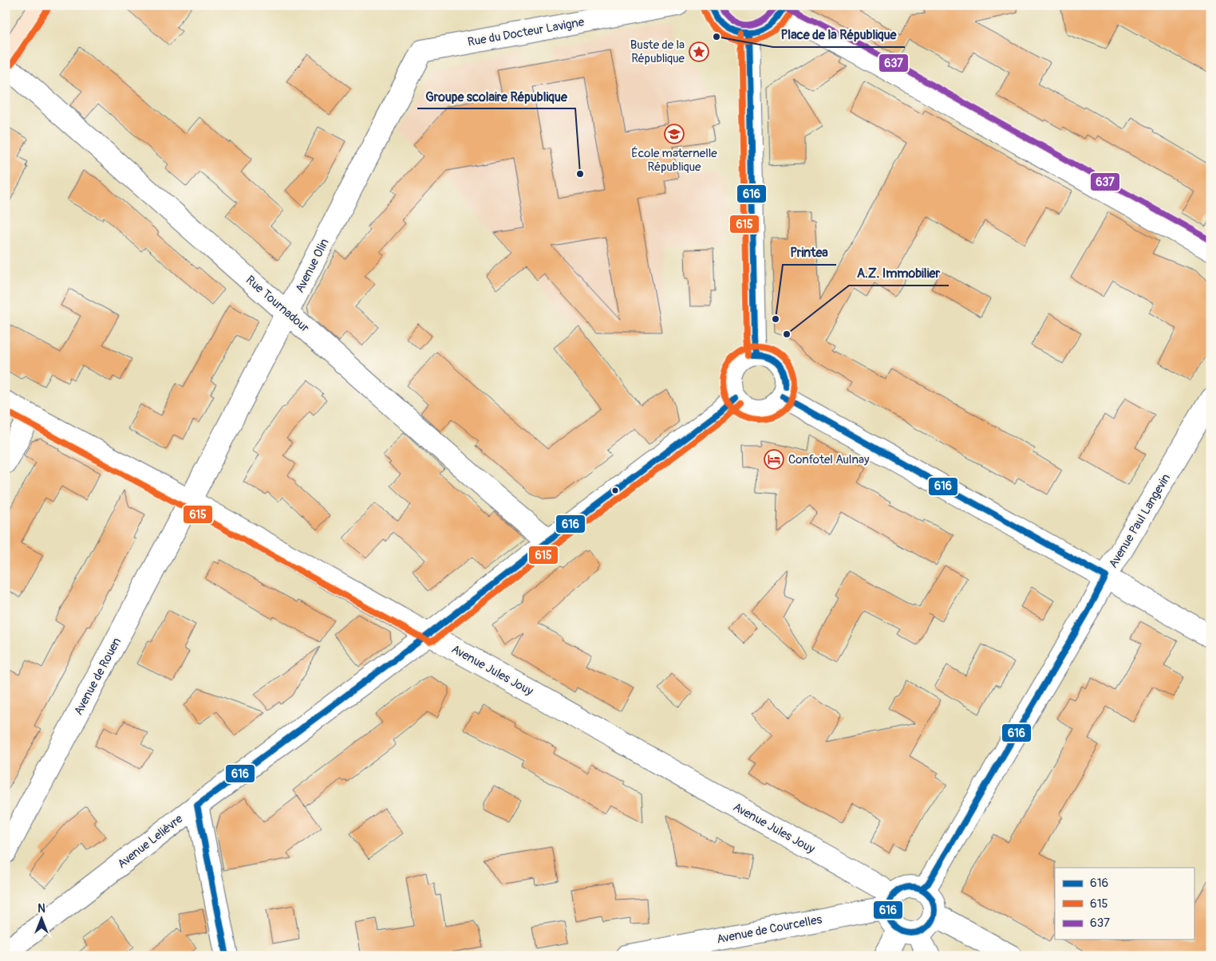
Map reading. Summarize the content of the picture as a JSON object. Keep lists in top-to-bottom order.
{
  "streets": {
    "street": [
      "Rue du Docteur Lavigne",
      "Avenue Olin",
      "Rue Tournadour",
      "Avenue Paul Langevin",
      "Avenue Jules Jouy",
      "Avenue de Rouen",
      "Avenue Lelièvre",
      "Avenue de Courcelles"
    ]
  },
  "crossings": [
    ["Rue du Docteur Lavigne", "Avenue Olin"],
    ["Avenue Olin", "Rue Tournadour"],
    ["Avenue Olin", "Avenue Jules Jouy"],
    ["Avenue Olin", "Avenue de Rouen"],
    ["Rue Tournadour", "Avenue Lelièvre"],
    ["Avenue Paul Langevin", "Avenue Jules Jouy"],
    ["Avenue Paul Langevin", "Avenue de Courcelles"],
    ["Avenue Jules Jouy", "Avenue de Rouen"],
    ["Avenue Jules Jouy", "Avenue Lelièvre"],
    ["Avenue Jules Jouy", "Avenue de Courcelles"]
  ],
  "places": {
    "other": [
      "Place de la République",
      "Groupe scolaire République",
      "Printea",
      "A.Z. Immobilier"
    ],
    "place": ["Buste de la République"],
    "school or university": ["École maternelle République"],
    "hotel": ["Confotel Aulnay"]
  },
  "lines": ["transit line 616", "transit line 637", "transit line 615"],
  "legend": ["616", "615", "637"],
  "north": "top"
}
